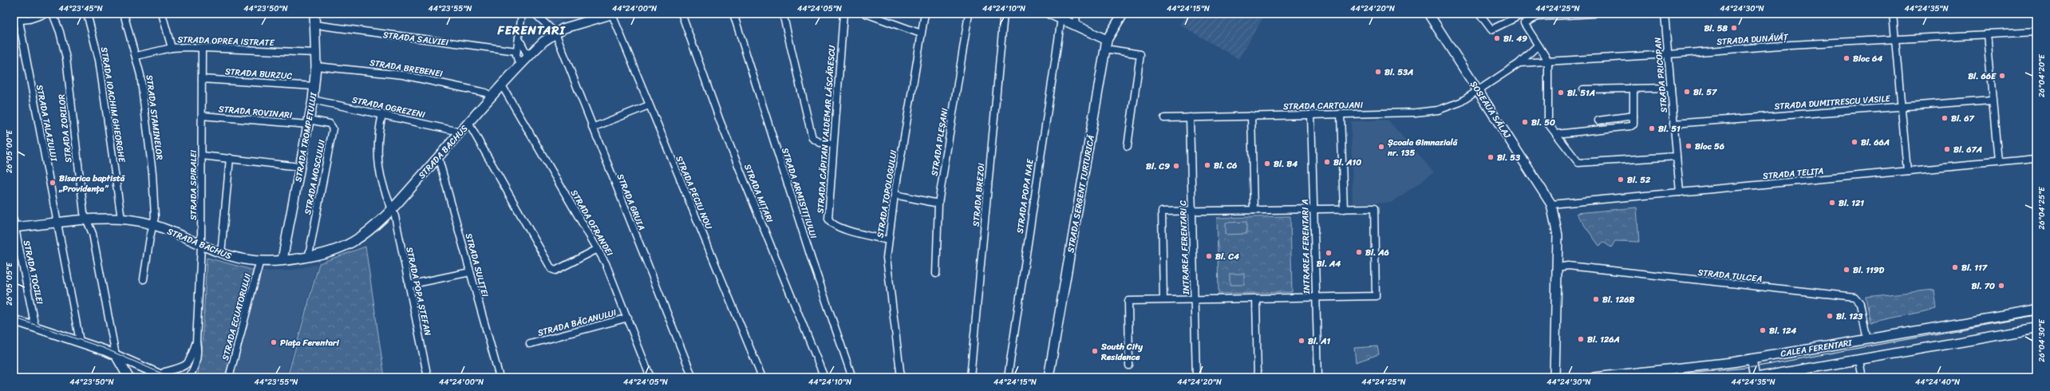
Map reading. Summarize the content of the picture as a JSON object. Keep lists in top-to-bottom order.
{
  "streets": {
    "street": [
      "STRADA SALVIEI",
      "STRADA DUNĂVĂȚ",
      "STRADA OPREA ISTRATE",
      "STRADA BREBENEI",
      "STRADA BURZUC",
      "STRADA PRICOPAN",
      "STRADA DUMITRESCU VASILE",
      "STRADA IOACHIM GHEORGHE",
      "STRADA CARTOJANI",
      "STRADA OGREZENI",
      "ȘOSEAUA SĂLAJ",
      "STRADA ROVINARI",
      "STRADA STAMINELOR",
      "STRADA TALAZULUI",
      "STRADA ZORILOR",
      "STRADA CĂPITAN VALDEMAR LĂSCĂRESCU",
      "STRADA TROMPETULUI",
      "STRADA PLEȘANI",
      "STRADA BACHUS",
      "STRADA TELIȚA",
      "STRADA MOSCULUI",
      "STRADA SPIRALEI",
      "STRADA PECIU NOU",
      "STRADA MIȚARI",
      "STRADA ARMISTIȚIULUI",
      "STRADA TOPOLOGULUI",
      "STRADA SERGENT TURTURICĂ",
      "STRADA BREZOI",
      "STRADA POPA NAE",
      "STRADA GRUIA",
      "STRADA OFRANDEI",
      "INTRAREA FERENTARI A",
      "INTRAREA FERENTARI C",
      "STRADA SULIȚEI",
      "STRADA TOCILEI",
      "STRADA TULCEA",
      "STRADA POPA ȘTEFAN",
      "STRADA ECUATORULUI",
      "STRADA BĂCANULUI",
      "CALEA FERENTARI"
    ]
  },
  "crossings": [
    ["STRADA SALVIEI", "STRADA TROMPETULUI"],
    ["STRADA DUNĂVĂȚ", "STRADA PRICOPAN"],
    ["STRADA DUNĂVĂȚ", "STRADA CARTOJANI"],
    ["STRADA DUNĂVĂȚ", "ȘOSEAUA SĂLAJ"],
    ["STRADA OPREA ISTRATE", "STRADA STAMINELOR"],
    ["STRADA OPREA ISTRATE", "STRADA TROMPETULUI"],
    ["STRADA OPREA ISTRATE", "STRADA SPIRALEI"],
    ["STRADA BREBENEI", "STRADA TROMPETULUI"],
    ["STRADA BREBENEI", "STRADA BACHUS"],
    ["STRADA BURZUC", "STRADA TROMPETULUI"],
    ["STRADA BURZUC", "STRADA SPIRALEI"],
    ["STRADA PRICOPAN", "STRADA DUMITRESCU VASILE"],
    ["STRADA PRICOPAN", "STRADA TELIȚA"],
    ["STRADA IOACHIM GHEORGHE", "STRADA BACHUS"],
    ["STRADA CARTOJANI", "ȘOSEAUA SĂLAJ"],
    ["STRADA CARTOJANI", "INTRAREA FERENTARI A"],
    ["STRADA CARTOJANI", "INTRAREA FERENTARI C"],
    ["STRADA OGREZENI", "STRADA TROMPETULUI"],
    ["STRADA OGREZENI", "STRADA BACHUS"],
    ["STRADA OGREZENI", "STRADA POPA ȘTEFAN"],
    ["ȘOSEAUA SĂLAJ", "STRADA TELIȚA"],
    ["ȘOSEAUA SĂLAJ", "STRADA TULCEA"],
    ["STRADA ROVINARI", "STRADA TROMPETULUI"],
    ["STRADA ROVINARI", "STRADA MOSCULUI"],
    ["STRADA ROVINARI", "STRADA SPIRALEI"],
    ["STRADA STAMINELOR", "STRADA BACHUS"],
    ["STRADA TALAZULUI", "STRADA BACHUS"],
    ["STRADA ZORILOR", "STRADA BACHUS"],
    ["STRADA CĂPITAN VALDEMAR LĂSCĂRESCU", "STRADA TOPOLOGULUI"],
    ["STRADA TROMPETULUI", "STRADA BACHUS"],
    ["STRADA TROMPETULUI", "STRADA MOSCULUI"],
    ["STRADA BACHUS", "STRADA MOSCULUI"],
    ["STRADA BACHUS", "STRADA SPIRALEI"],
    ["STRADA BACHUS", "STRADA GRUIA"],
    ["STRADA BACHUS", "STRADA OFRANDEI"],
    ["STRADA BACHUS", "STRADA SULIȚEI"],
    ["STRADA BACHUS", "STRADA TOCILEI"],
    ["STRADA BACHUS", "STRADA POPA ȘTEFAN"],
    ["STRADA BACHUS", "STRADA ECUATORULUI"],
    ["STRADA OFRANDEI", "STRADA BĂCANULUI"],
    ["STRADA TULCEA", "CALEA FERENTARI"]
  ],
  "districts": ["FERENTARI"],
  "places": [
    "Bl. 58",
    "Bl. 49",
    "Bloc 64",
    "Bl. 53A",
    "Bl. 66E",
    "Bl. 57",
    "Bl. 51A",
    "Bl. 67",
    "Bl. 50",
    "Bl. 51",
    "Bl. 66A",
    "Bloc 56",
    "Școala Gimnazială nr. 135",
    "Bl. 67A",
    "Bl. 53",
    "Bl. A10",
    "Bl. B4",
    "Bl. C6",
    "Bl. C9",
    "Bl. 52",
    "Biserica baptistă „Providența”",
    "Bl. 121",
    "Bl. A6",
    "Bl. A4",
    "Bl. C4",
    "Bl. 117",
    "Bl. 119D",
    "Bl. 70",
    "Bl. 126B",
    "Bl. 123",
    "Bl. 124",
    "Bl. 126A",
    "Bl. A1",
    "Piața Ferentari",
    "South City Residence"
  ],
  "coordinates": [
    "44°23'45\"N",
    "44°23'50\"N",
    "44°23'55\"N",
    "44°24'00\"N",
    "44°24'05\"N",
    "44°24'10\"N",
    "44°24'15\"N",
    "44°24'20\"N",
    "44°24'25\"N",
    "44°24'30\"N",
    "44°24'35\"N",
    "26°04'20\"E",
    "26°05'00\"E",
    "26°04'25\"E",
    "26°05'05\"E",
    "26°04'30\"E",
    "44°24'40\"N"
  ]
}
